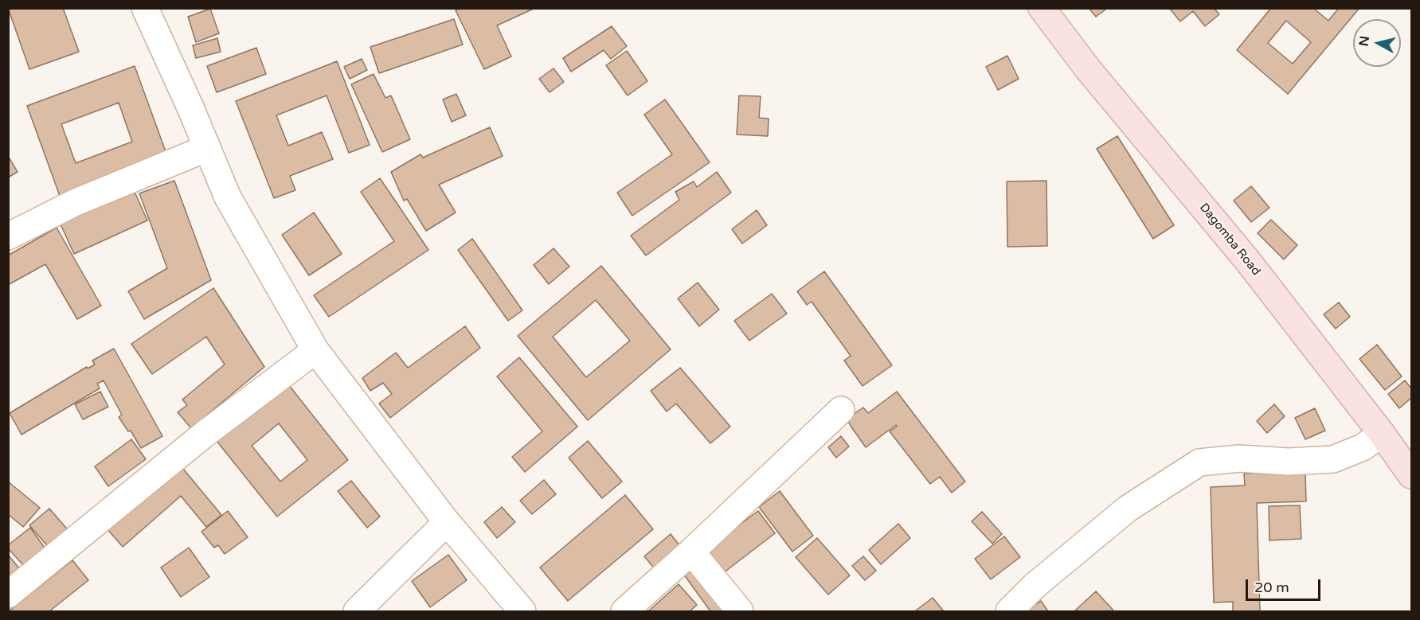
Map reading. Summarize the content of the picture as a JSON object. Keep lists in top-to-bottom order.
{
  "streets": {
    "street": ["Dagomba Road"]
  },
  "scale_bar": "20 m",
  "north": "left"
}
